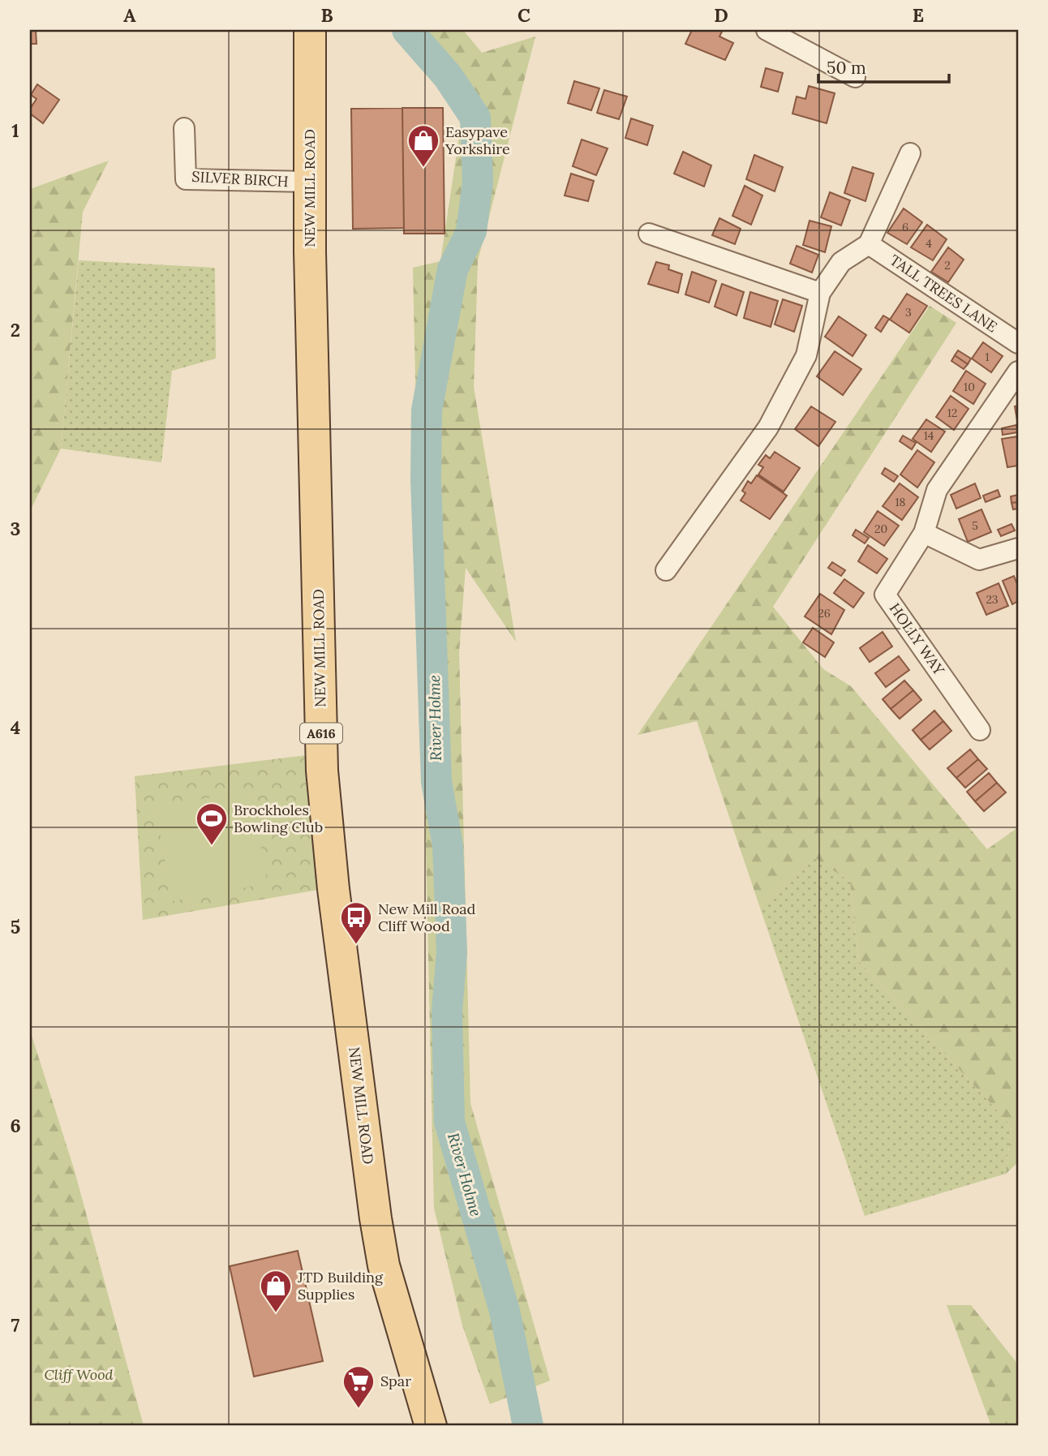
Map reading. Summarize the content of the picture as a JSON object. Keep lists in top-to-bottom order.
{
  "streets": {
    "main road": ["NEW MILL ROAD", "A616"],
    "street": ["SILVER BIRCH", "TALL TREES LANE", "HOLLY WAY"]
  },
  "crossings": [
    ["SILVER BIRCH", "NEW MILL ROAD"]
  ],
  "water": ["River Holme"],
  "parks": ["Cliff Wood"],
  "places": {
    "shop": ["Easypave Yorkshire", "JTD Building Supplies"],
    "sports": ["Brockholes Bowling Club"],
    "bus stop": ["New Mill Road Cliff Wood"],
    "supermarket": ["Spar"]
  },
  "house_numbers": [
    "6",
    "4",
    "2",
    "3",
    "1",
    "10",
    "12",
    "14",
    "18",
    "5",
    "20",
    "23",
    "26"
  ],
  "scale_bar": "50 m",
  "grid": {
    "columns": [
      "A",
      "B",
      "C",
      "D",
      "E"
    ],
    "rows": [
      "1",
      "2",
      "3",
      "4",
      "5",
      "6",
      "7"
    ]
  }
}
